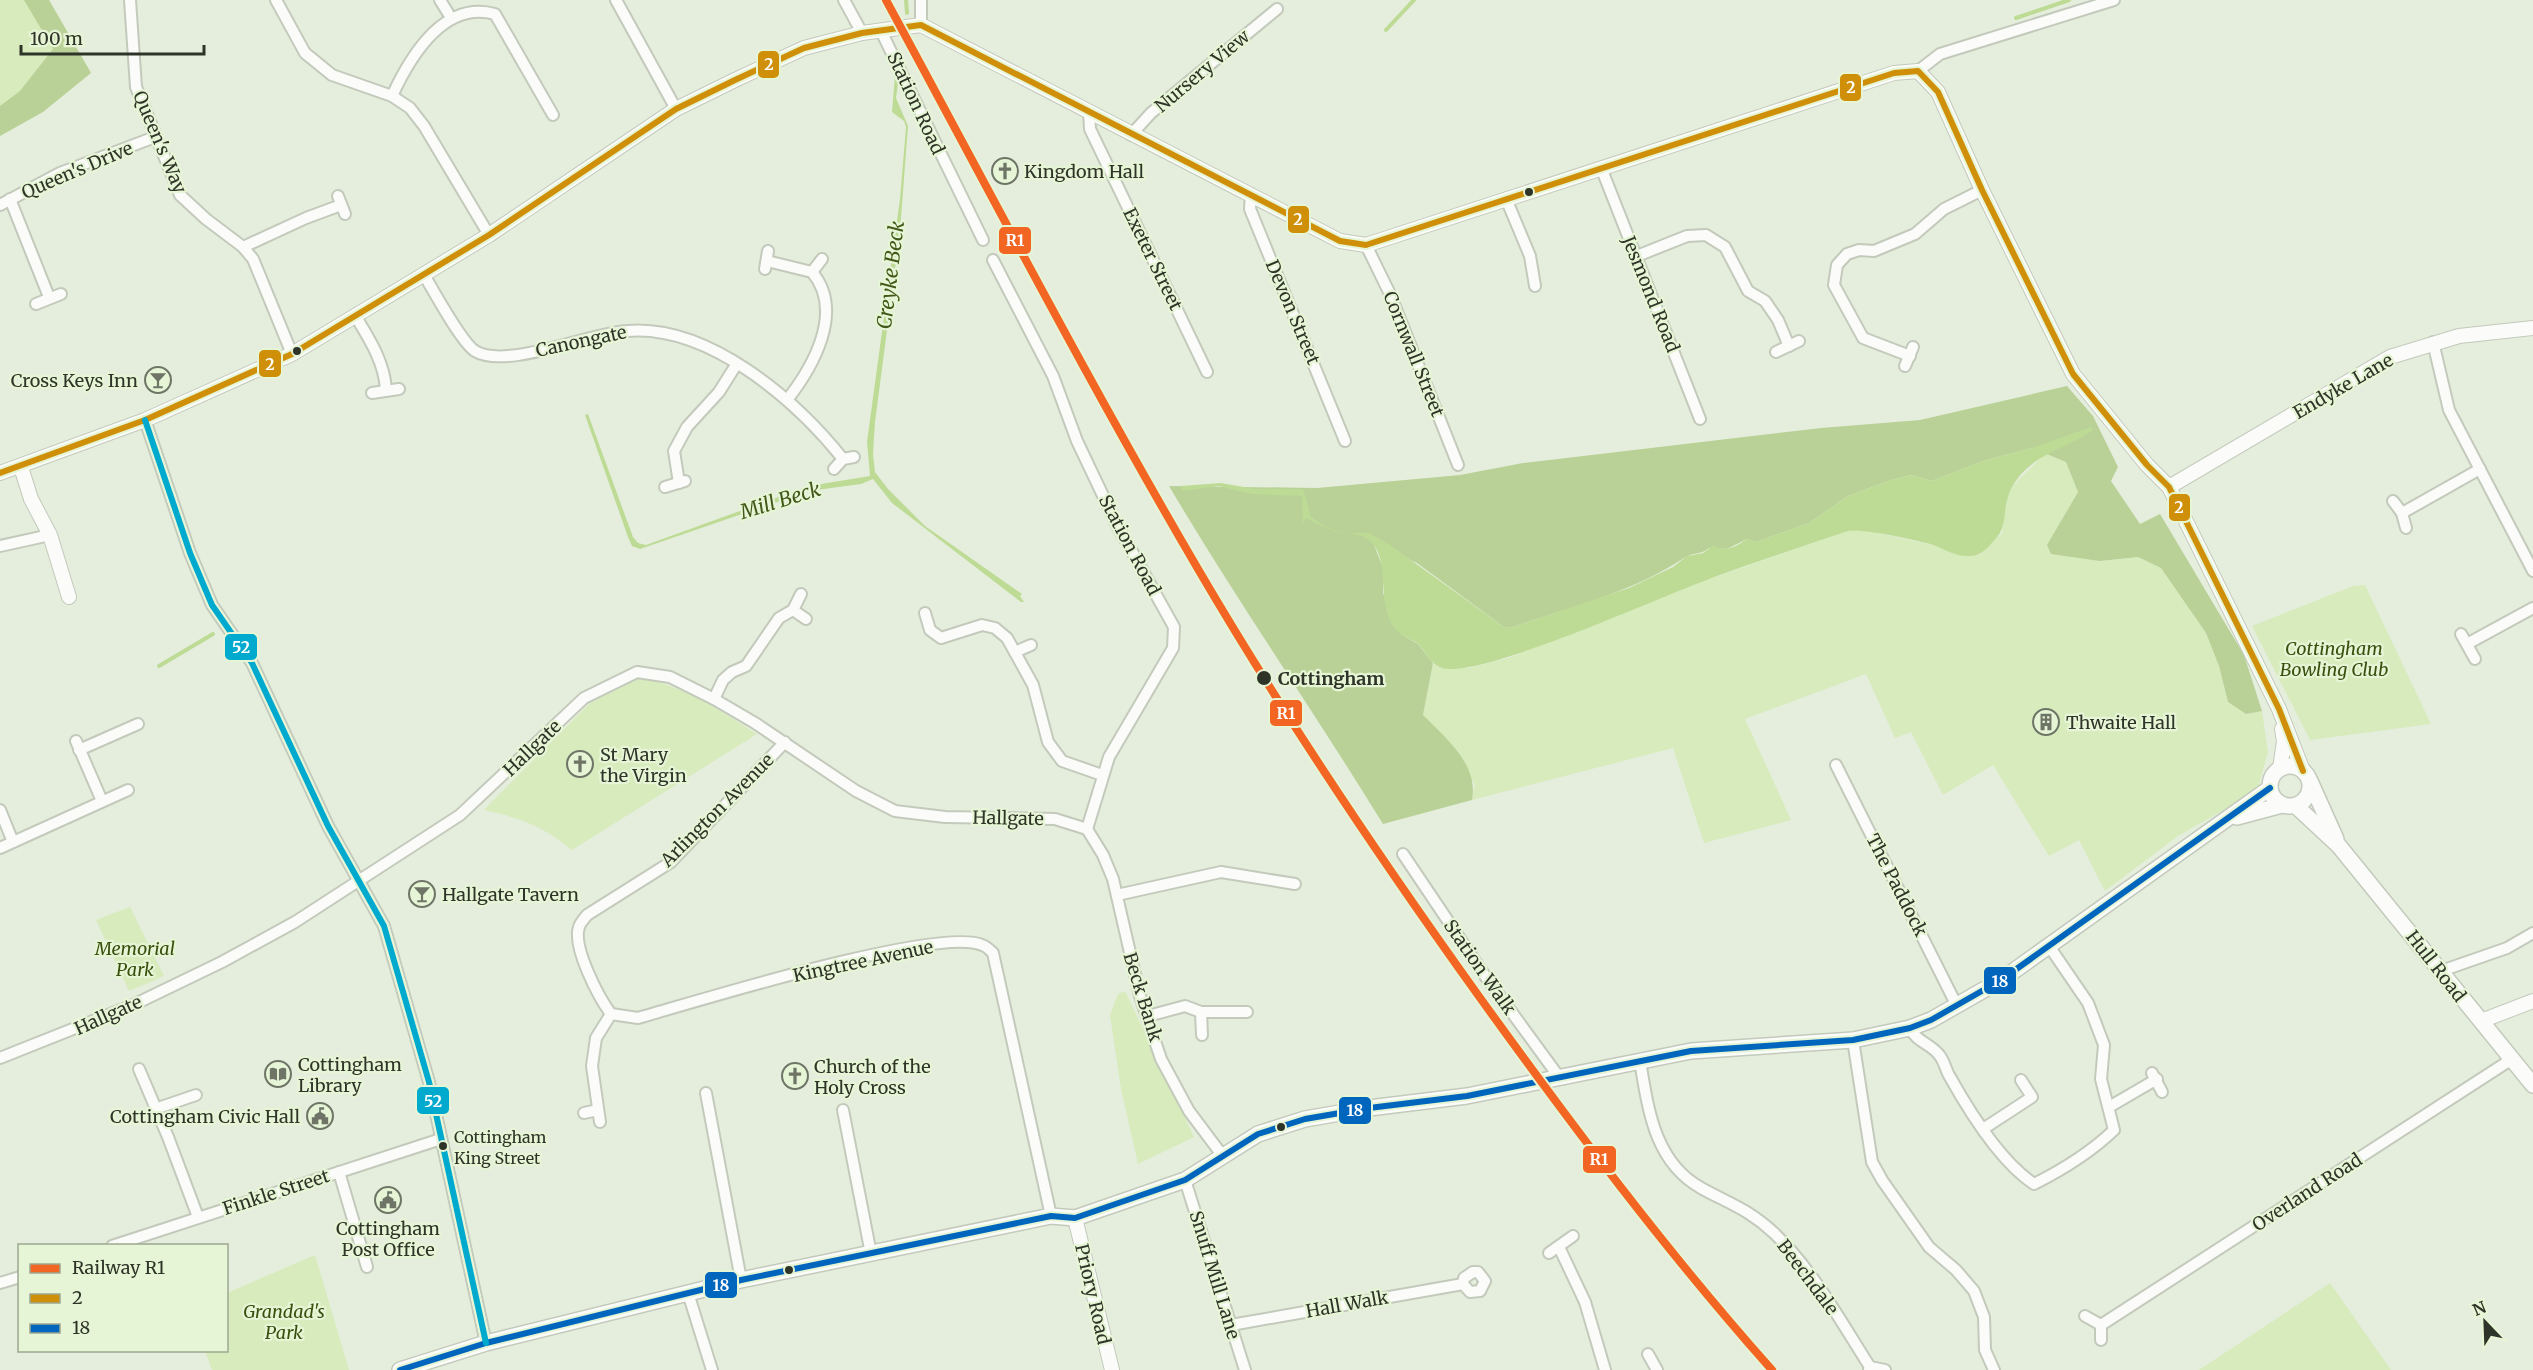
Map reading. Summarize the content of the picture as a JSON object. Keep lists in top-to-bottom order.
{
  "streets": {
    "main road": ["Hull Road"],
    "street": [
      "Nursery View",
      "Station Road",
      "Queen's Way",
      "Queen's Drive",
      "Exeter Street",
      "Jesmond Road",
      "Devon Street",
      "Canongate",
      "Cornwall Street",
      "Endyke Lane",
      "Hallgate",
      "Arlington Avenue",
      "The Paddock",
      "Kingtree Avenue",
      "Station Walk",
      "Beck Bank",
      "Finkle Street",
      "Overland Road",
      "Snuff Mill Lane",
      "Beechdale",
      "Priory Road",
      "Hall Walk"
    ]
  },
  "crossings": [
    ["Station Road", "Hallgate"],
    ["Station Road", "Beck Bank"],
    ["Queen's Way", "Queen's Drive"],
    ["Hallgate", "Arlington Avenue"],
    ["Hallgate", "Beck Bank"],
    ["Arlington Avenue", "Kingtree Avenue"],
    ["Hull Road", "Overland Road"],
    ["Snuff Mill Lane", "Hall Walk"]
  ],
  "water": ["Creyke Beck", "Mill Beck"],
  "parks": ["Cottingham Bowling Club", "Memorial Park", "Grandad's Park"],
  "places": {
    "church": ["Kingdom Hall", "St Mary the Virgin", "Church of the Holy Cross"],
    "bar": ["Cross Keys Inn", "Hallgate Tavern"],
    "other": ["Cottingham", "Cottingham King Street"],
    "building": ["Thwaite Hall"],
    "library": ["Cottingham Library"],
    "public building": ["Cottingham Civic Hall", "Cottingham Post Office"]
  },
  "lines": [
    "rail line R1",
    "transit line 2",
    "transit line 52",
    "transit line 18"
  ],
  "legend": ["Railway R1", "2", "18"],
  "scale_bar": "100 m",
  "north": "top left"
}
